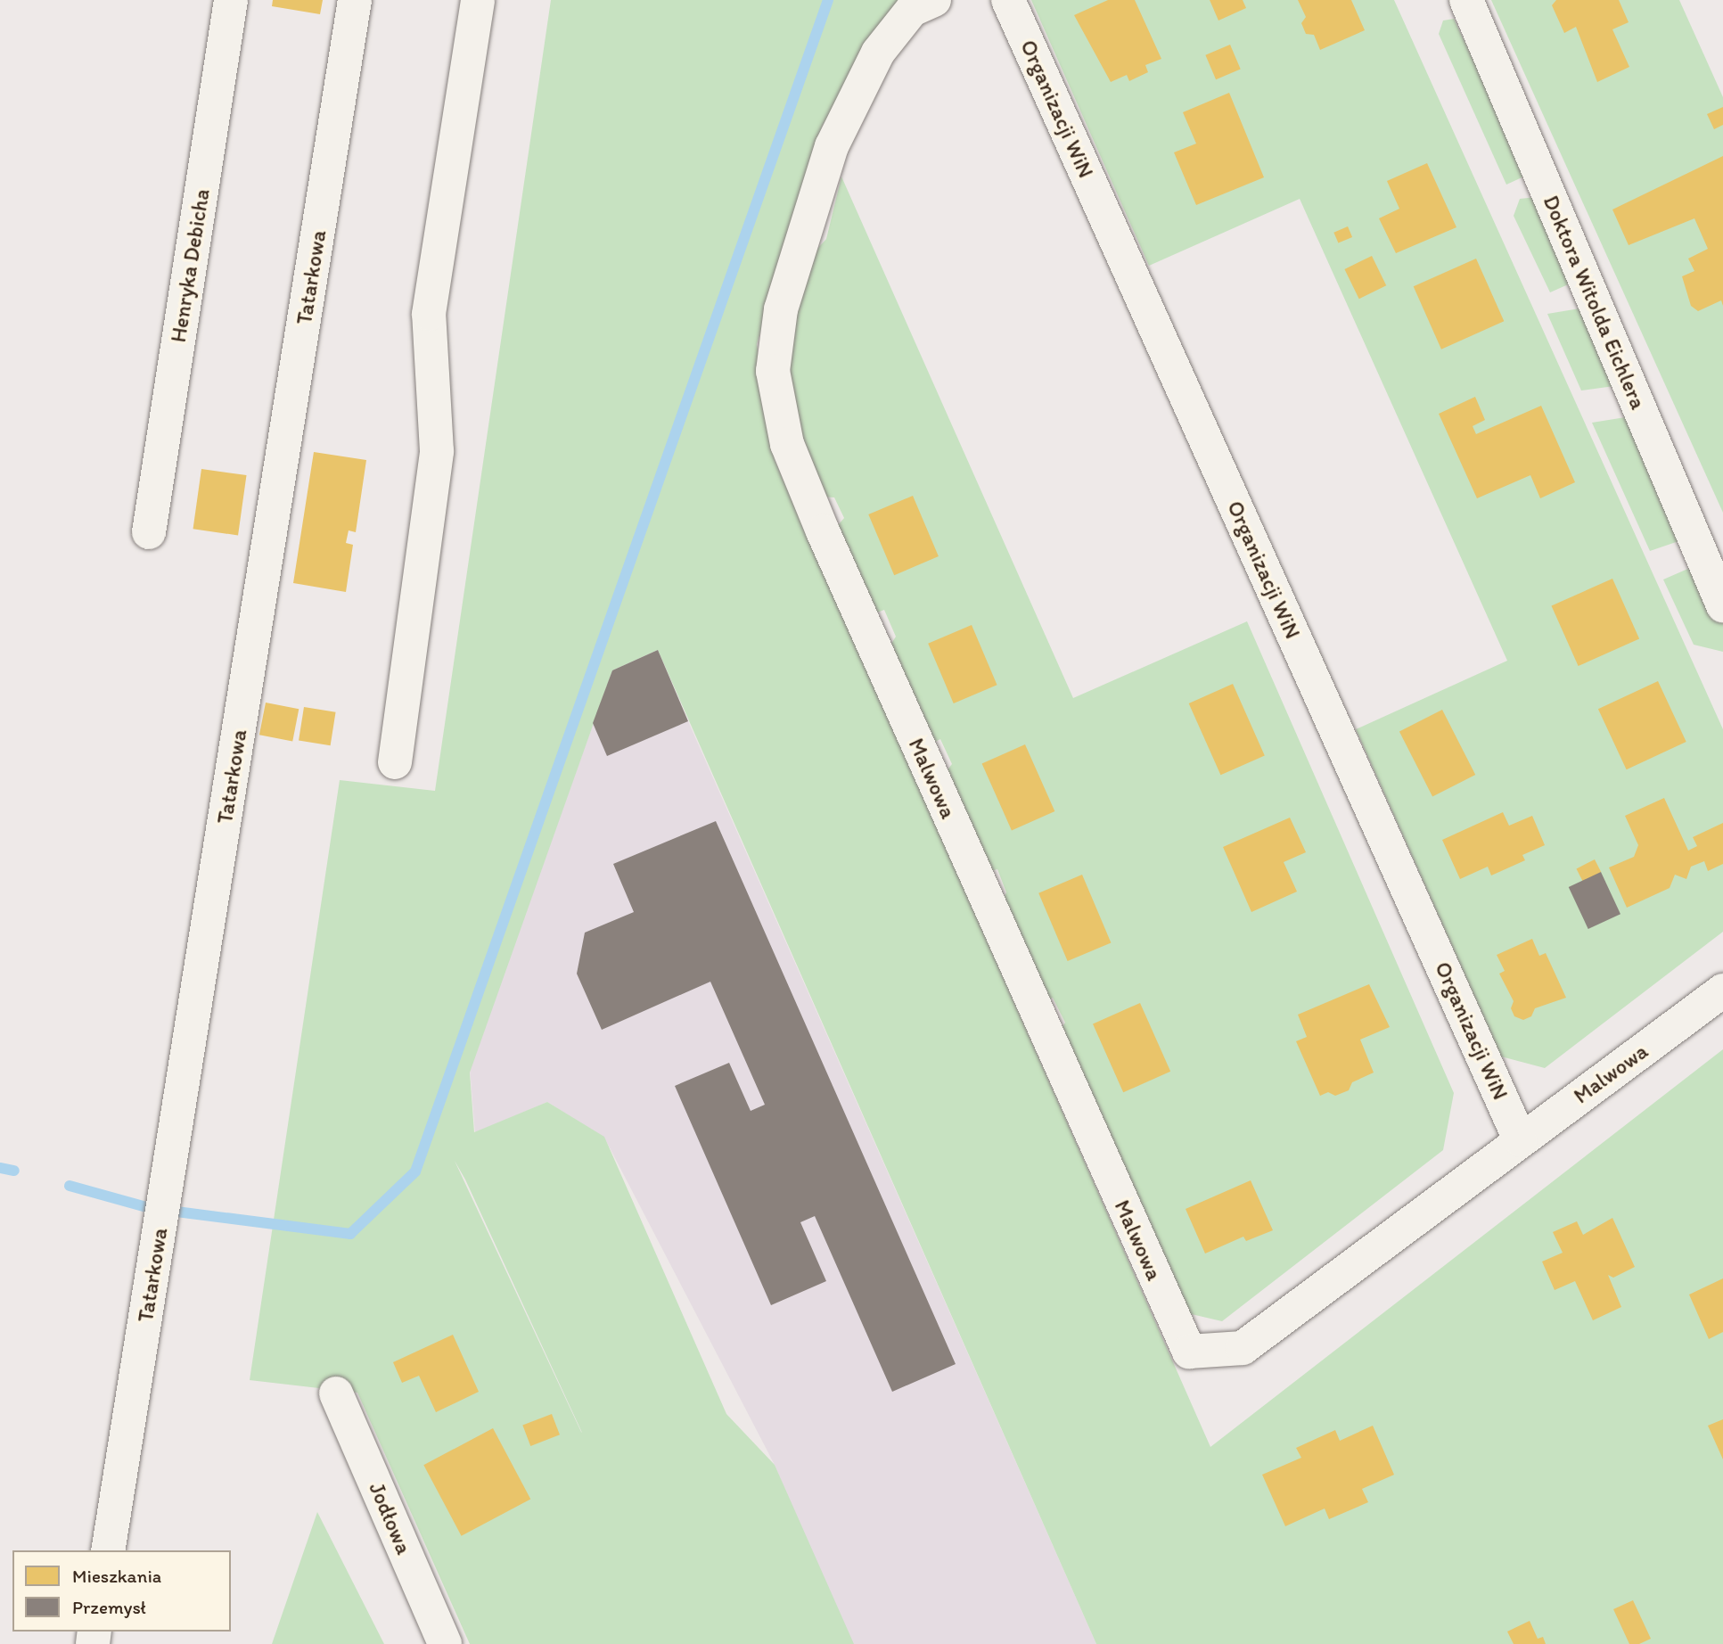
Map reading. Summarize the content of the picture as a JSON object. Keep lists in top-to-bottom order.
{
  "streets": {
    "street": [
      "Organizacji WiN",
      "Henryka Debicha",
      "Tatarkowa",
      "Doktora Witolda Eichlera",
      "Malwowa",
      "Jodłowa"
    ]
  },
  "crossings": [
    ["Organizacji WiN", "Malwowa"]
  ],
  "legend": ["Mieszkania", "Przemysł"]
}
